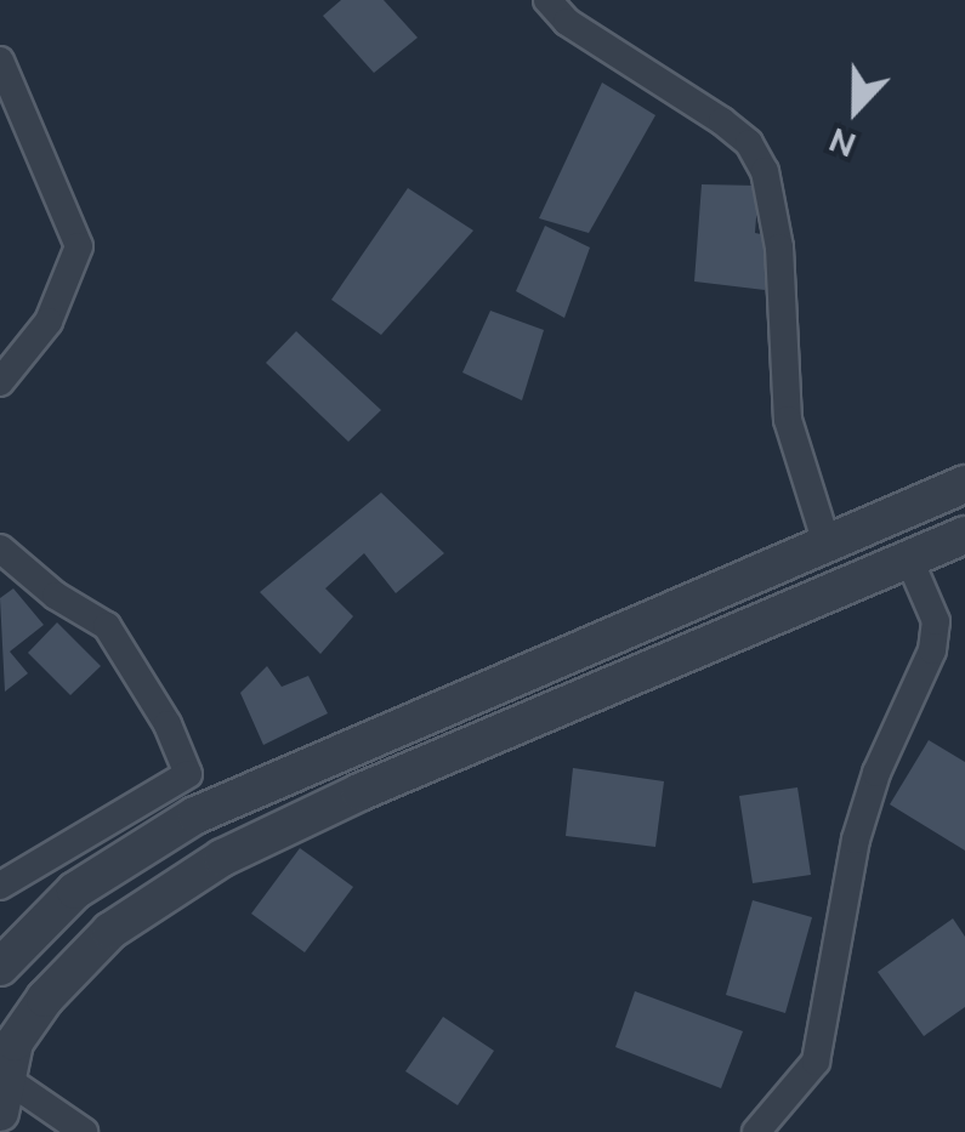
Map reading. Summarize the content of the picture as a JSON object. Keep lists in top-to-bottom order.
{
  "north": "bottom"
}
